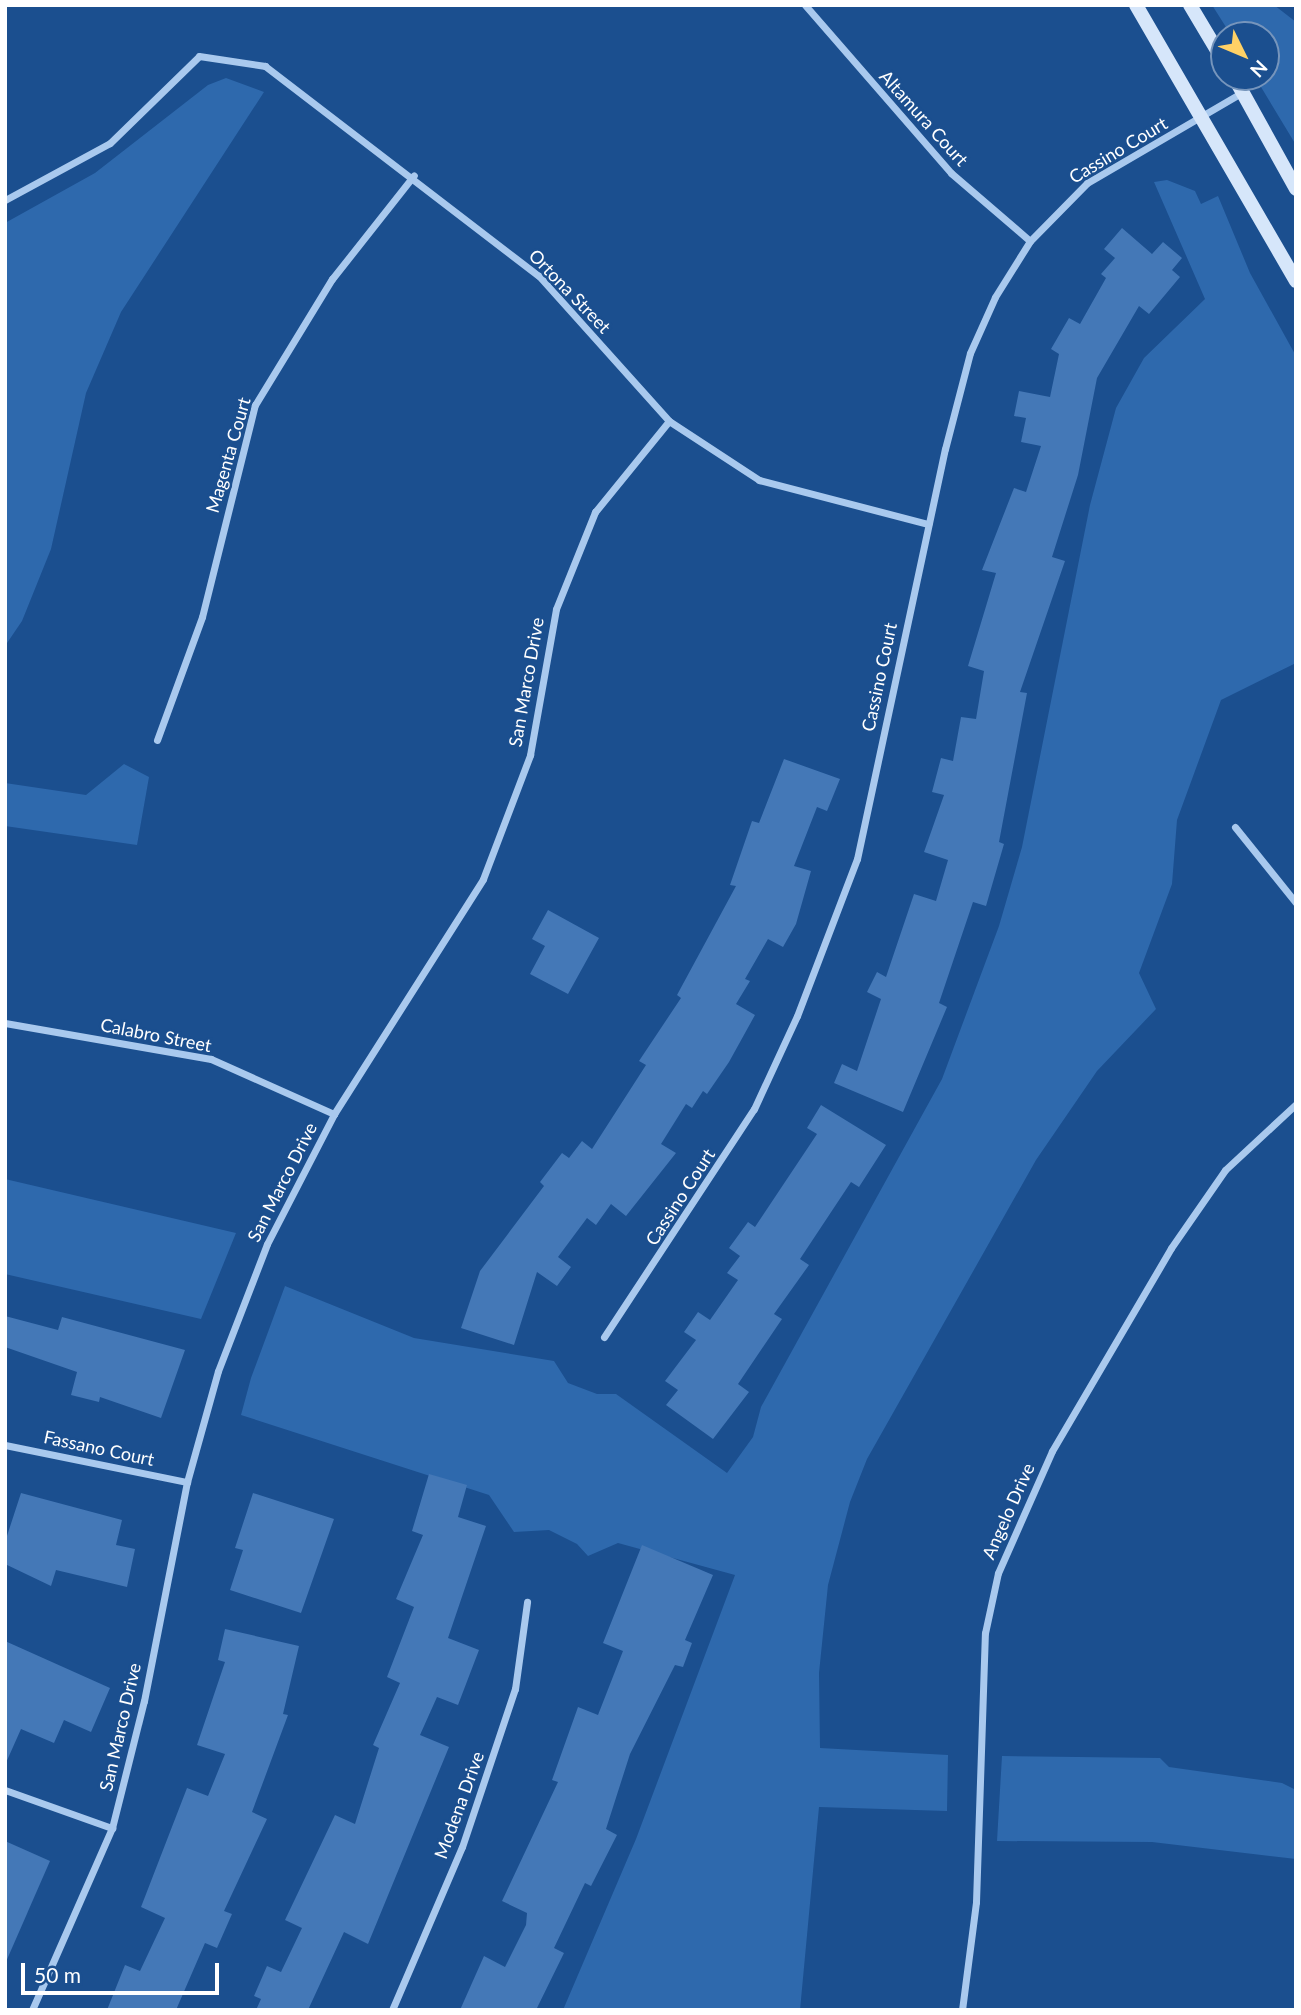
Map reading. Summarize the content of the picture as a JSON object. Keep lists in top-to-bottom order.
{
  "streets": {
    "street": [
      "Altamura Court",
      "Cassino Court",
      "Ortona Street",
      "Magenta Court",
      "San Marco Drive",
      "Calabro Street",
      "Fassano Court",
      "Angelo Drive",
      "Modena Drive"
    ]
  },
  "crossings": [
    ["Altamura Court", "Cassino Court"],
    ["Cassino Court", "Ortona Street"],
    ["Ortona Street", "Magenta Court"],
    ["Ortona Street", "San Marco Drive"],
    ["San Marco Drive", "Calabro Street"],
    ["San Marco Drive", "Fassano Court"]
  ],
  "scale_bar": "50 m",
  "north": "bottom right"
}
